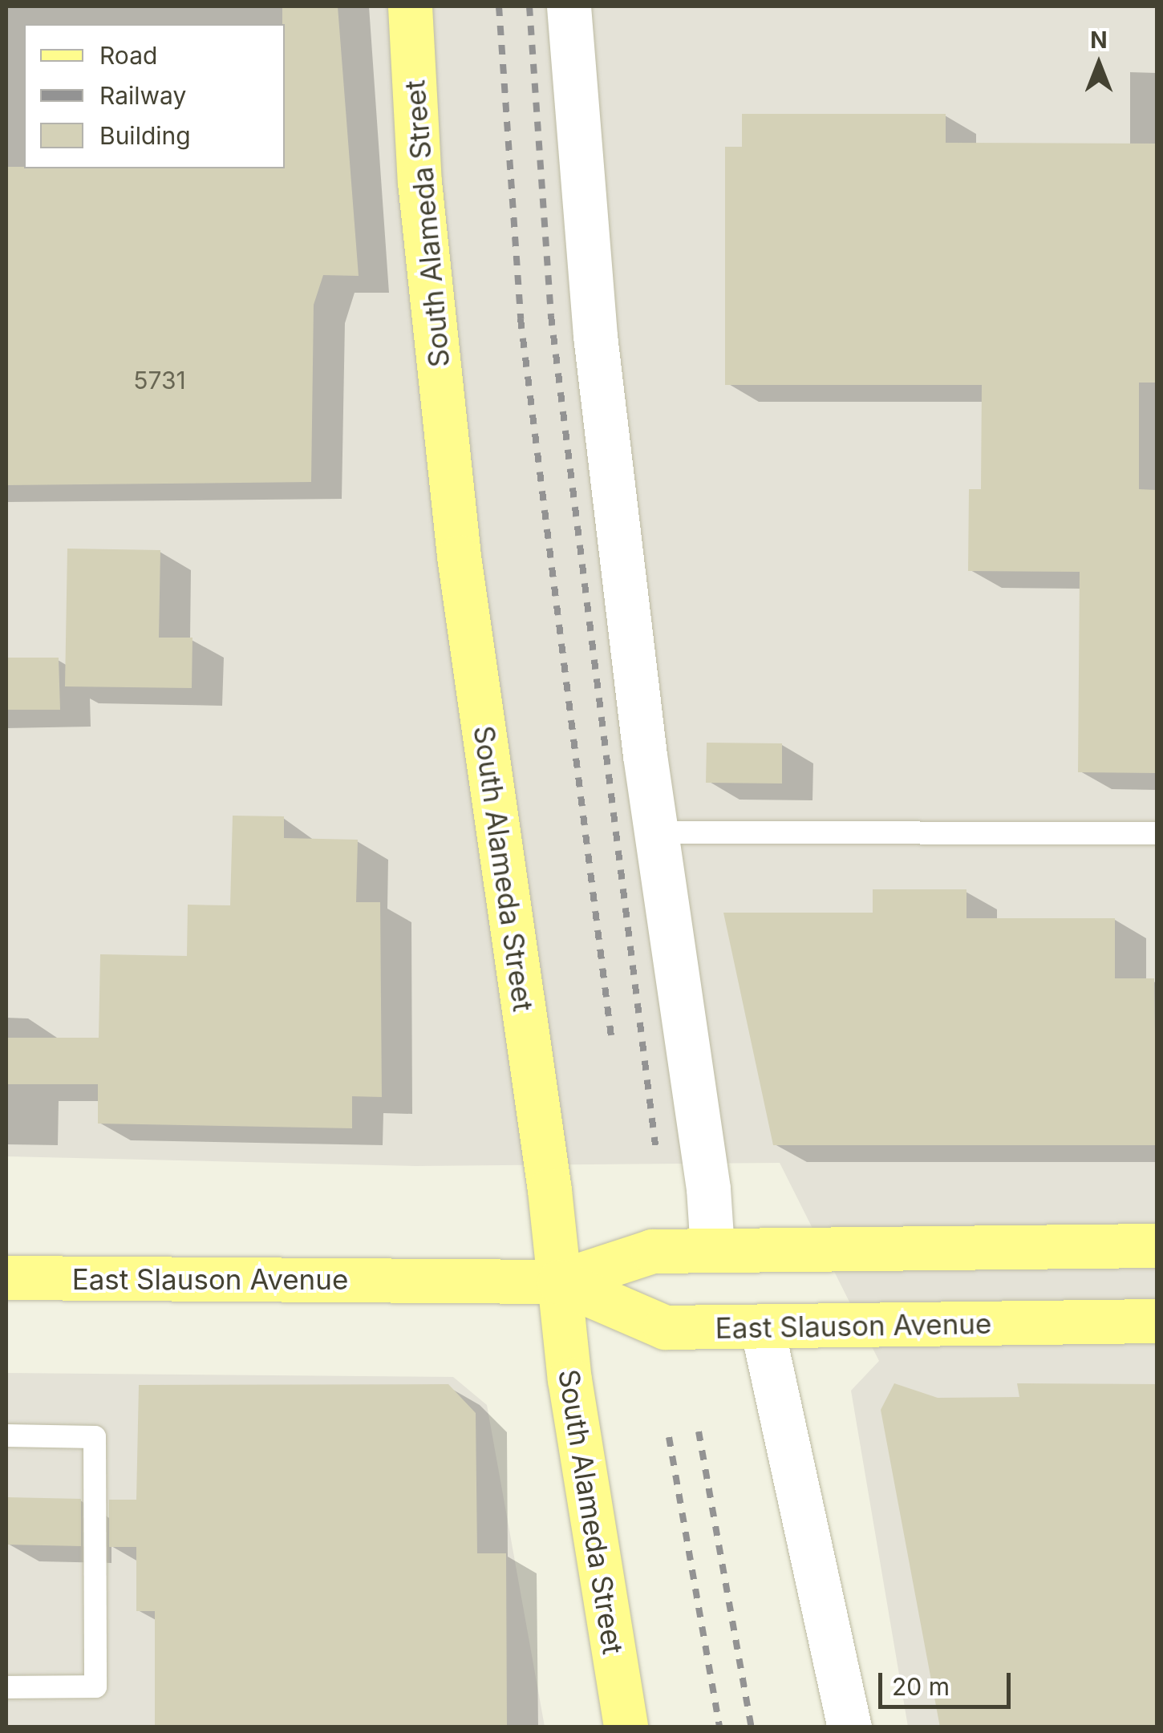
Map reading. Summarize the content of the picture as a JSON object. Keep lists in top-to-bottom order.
{
  "streets": {
    "main road": ["South Alameda Street", "East Slauson Avenue"]
  },
  "crossings": [
    ["South Alameda Street", "East Slauson Avenue"]
  ],
  "house_numbers": ["5731"],
  "legend": ["Road", "Railway", "Building"],
  "scale_bar": "20 m",
  "north": "top"
}
